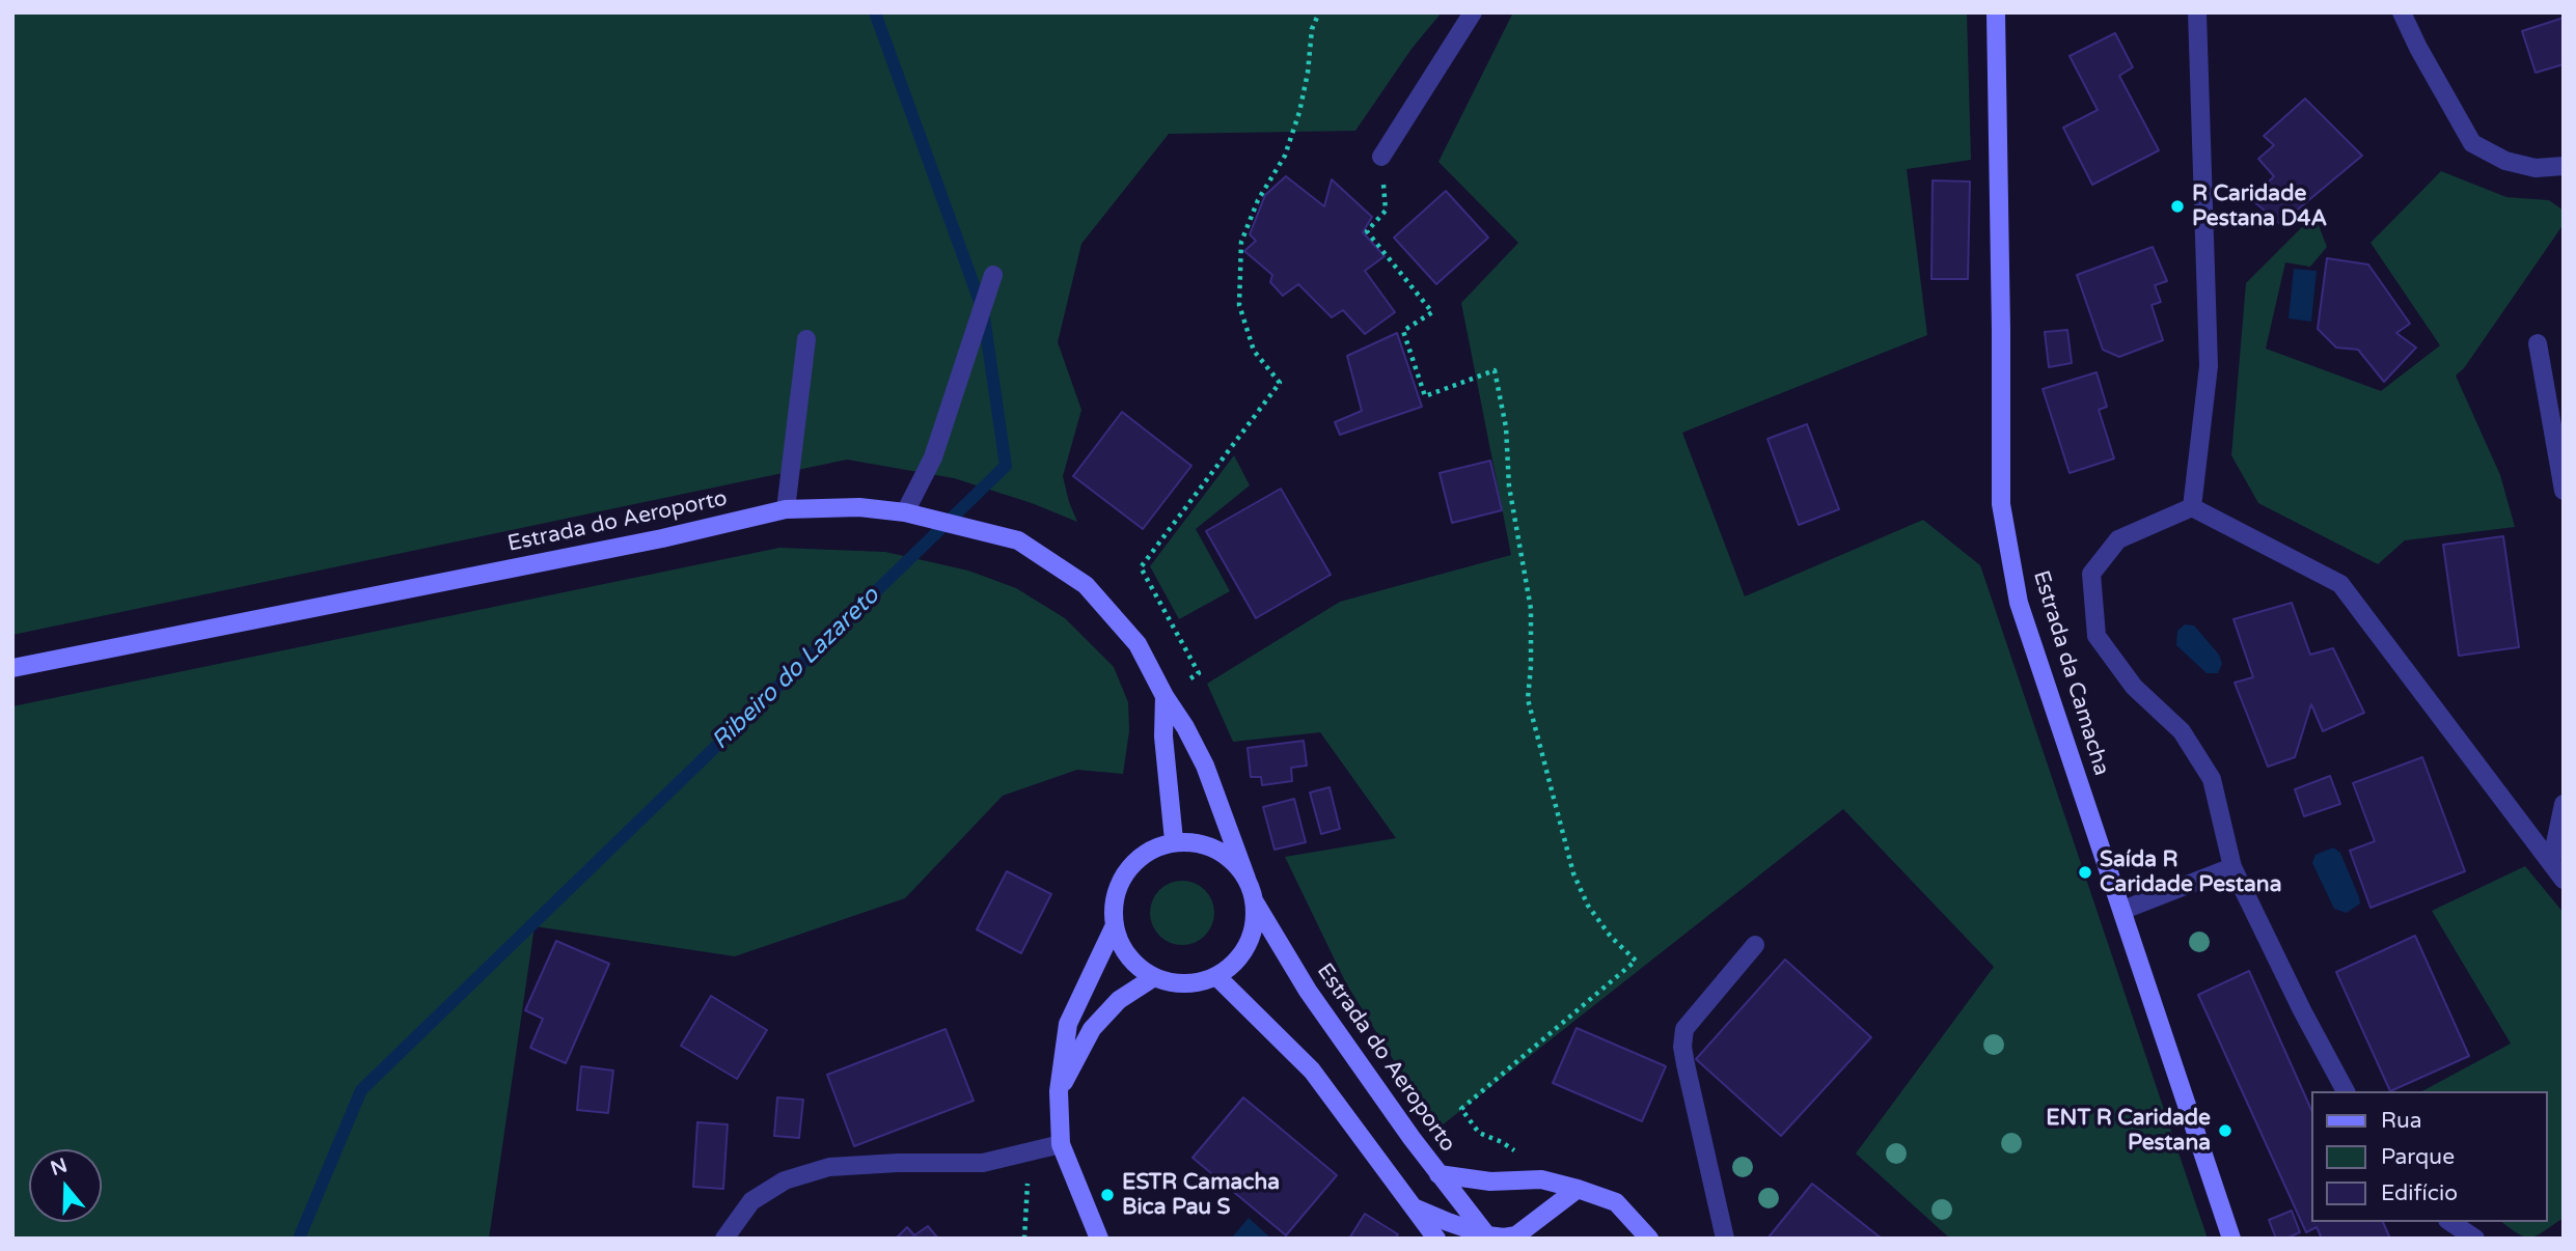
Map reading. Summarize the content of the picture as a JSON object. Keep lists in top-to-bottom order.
{
  "streets": {
    "main road": ["Estrada do Aeroporto", "Estrada da Camacha"]
  },
  "water": ["Ribeiro do Lazareto"],
  "places": [
    "R Caridade Pestana D4A",
    "Saída R Caridade Pestana",
    "ENT R Caridade Pestana",
    "ESTR Camacha Bica Pau S"
  ],
  "legend": ["Rua", "Parque", "Edifício"],
  "north": "top"
}
